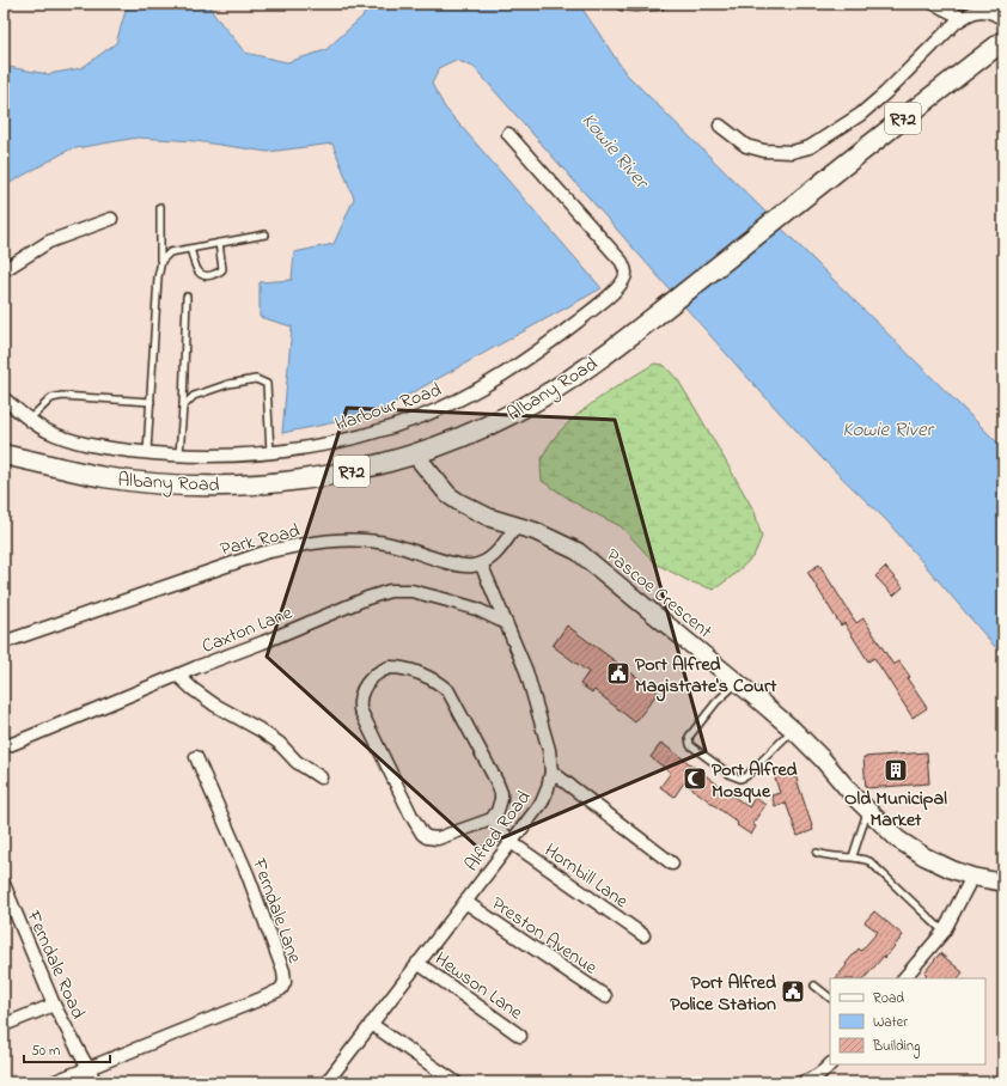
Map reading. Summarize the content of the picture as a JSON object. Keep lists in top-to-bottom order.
{
  "streets": {
    "main road": ["R72", "Albany Road"],
    "street": [
      "Harbour Road",
      "Park Road",
      "Pascoe Crescent",
      "Caxton Lane",
      "Alfred Road",
      "Hornbill Lane",
      "Ferndale Lane",
      "Preston Avenue",
      "Ferndale Road",
      "Hewson Lane"
    ]
  },
  "crossings": [
    ["Albany Road", "Pascoe Crescent"],
    ["Park Road", "Alfred Road"],
    ["Caxton Lane", "Alfred Road"],
    ["Alfred Road", "Hornbill Lane"],
    ["Alfred Road", "Preston Avenue"],
    ["Alfred Road", "Hewson Lane"],
    ["Ferndale Lane", "Ferndale Road"]
  ],
  "water": ["Kowie River"],
  "places": {
    "public building": ["Port Alfred Magistrate's Court", "Port Alfred Police Station"],
    "building": ["Old Municipal Market"],
    "mosque": ["Port Alfred Mosque"]
  },
  "legend": ["Road", "Water", "Building"],
  "scale_bar": "50 m"
}
